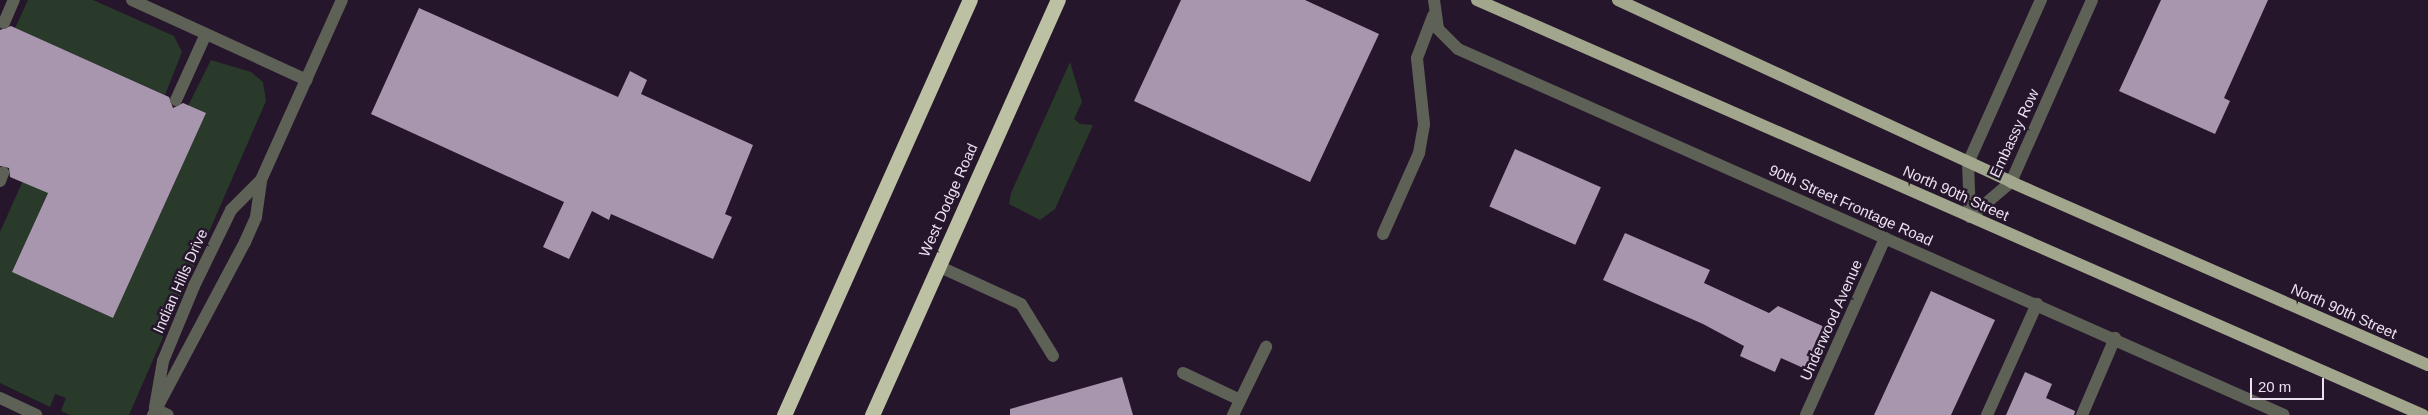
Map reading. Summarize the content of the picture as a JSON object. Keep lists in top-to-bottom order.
{
  "streets": {
    "highway": ["West Dodge Road"],
    "main road": ["North 90th Street"],
    "street": [
      "Embassy Row",
      "90th Street Frontage Road",
      "Indian Hills Drive",
      "Underwood Avenue"
    ]
  },
  "crossings": [
    ["Embassy Row", "North 90th Street"],
    ["90th Street Frontage Road", "Underwood Avenue"]
  ],
  "scale_bar": "20 m"
}
